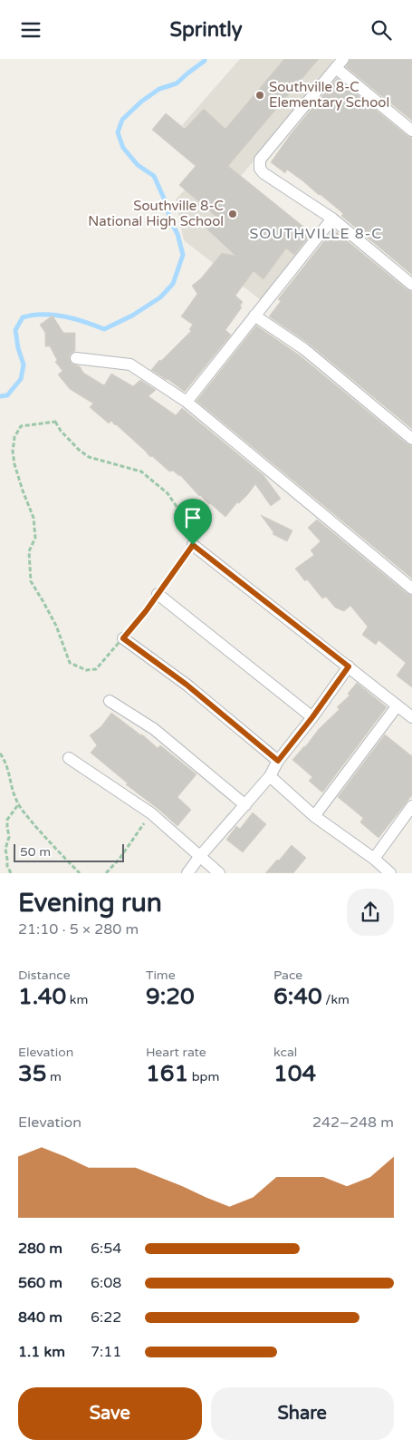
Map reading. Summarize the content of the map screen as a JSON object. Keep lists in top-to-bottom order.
{
  "districts": ["SOUTHVILLE 8-C"],
  "places": ["Southville 8-C Elementary School", "Southville 8-C National High School"],
  "scale_bar": "50 m",
  "page": {
    "header": "Sprintly",
    "scale": "50 m",
    "heading": ["Evening run", "21:10 · 5 × 280 m"],
    "stats": [
      ["Distance", "1.40 km"],
      ["Time", "9:20"],
      ["Pace", "6:40 /km"],
      ["Elevation", "35 m"],
      ["Heart rate", "161 bpm"],
      ["kcal", "104"]
    ],
    "chart": ["Elevation", "242–248 m"],
    "list": [
      {
        "name": "280 m",
        "note": "6:54"
      },
      {
        "name": "560 m",
        "note": "6:08"
      },
      {
        "name": "840 m",
        "note": "6:22"
      },
      {
        "name": "1.1 km",
        "note": "7:11"
      }
    ],
    "buttons": ["Save", "Share"]
  }
}
